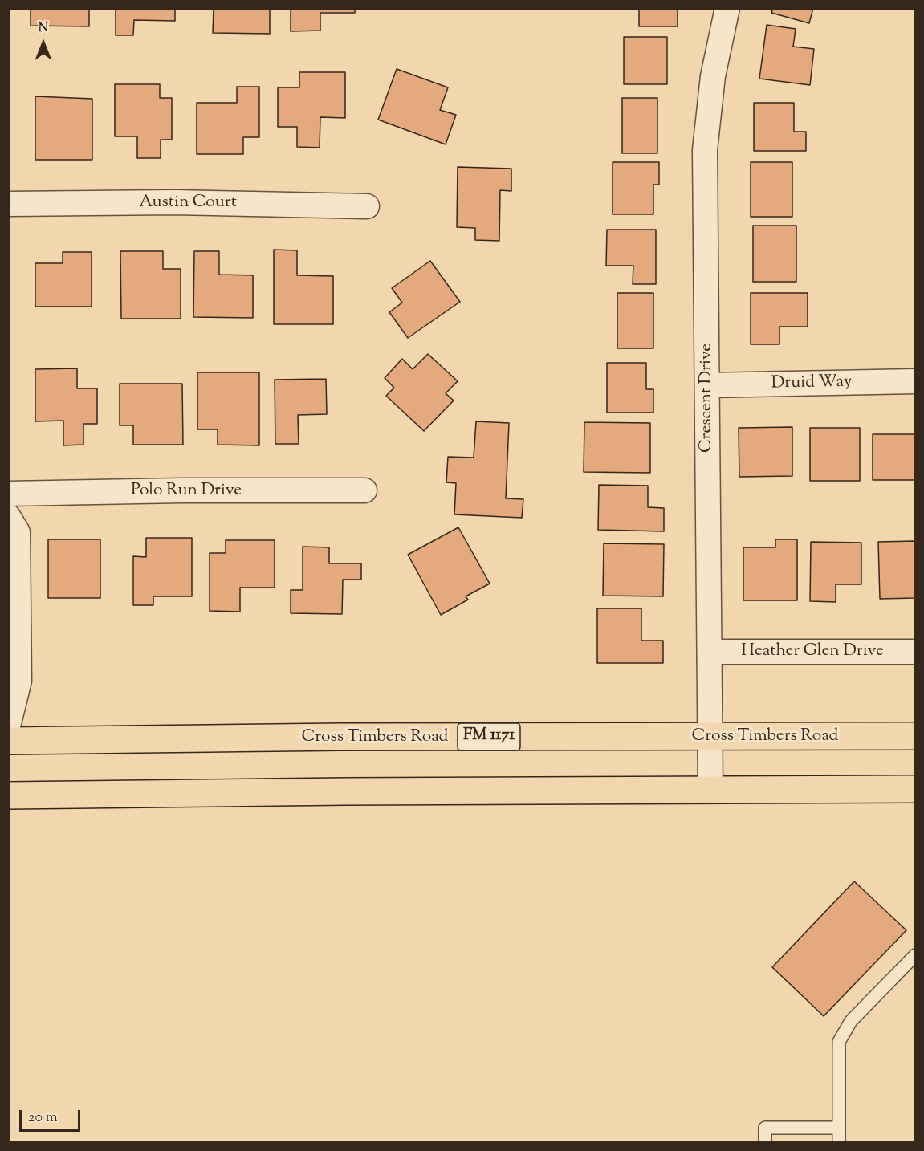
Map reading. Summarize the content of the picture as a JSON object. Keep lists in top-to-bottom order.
{
  "streets": {
    "main road": ["FM 1171", "Cross Timbers Road"],
    "street": [
      "Austin Court",
      "Druid Way",
      "Crescent Drive",
      "Polo Run Drive",
      "Heather Glen Drive"
    ]
  },
  "crossings": [
    ["Druid Way", "Crescent Drive"],
    ["Crescent Drive", "Heather Glen Drive"],
    ["Crescent Drive", "Cross Timbers Road"]
  ],
  "scale_bar": "20 m",
  "north": "top"
}
